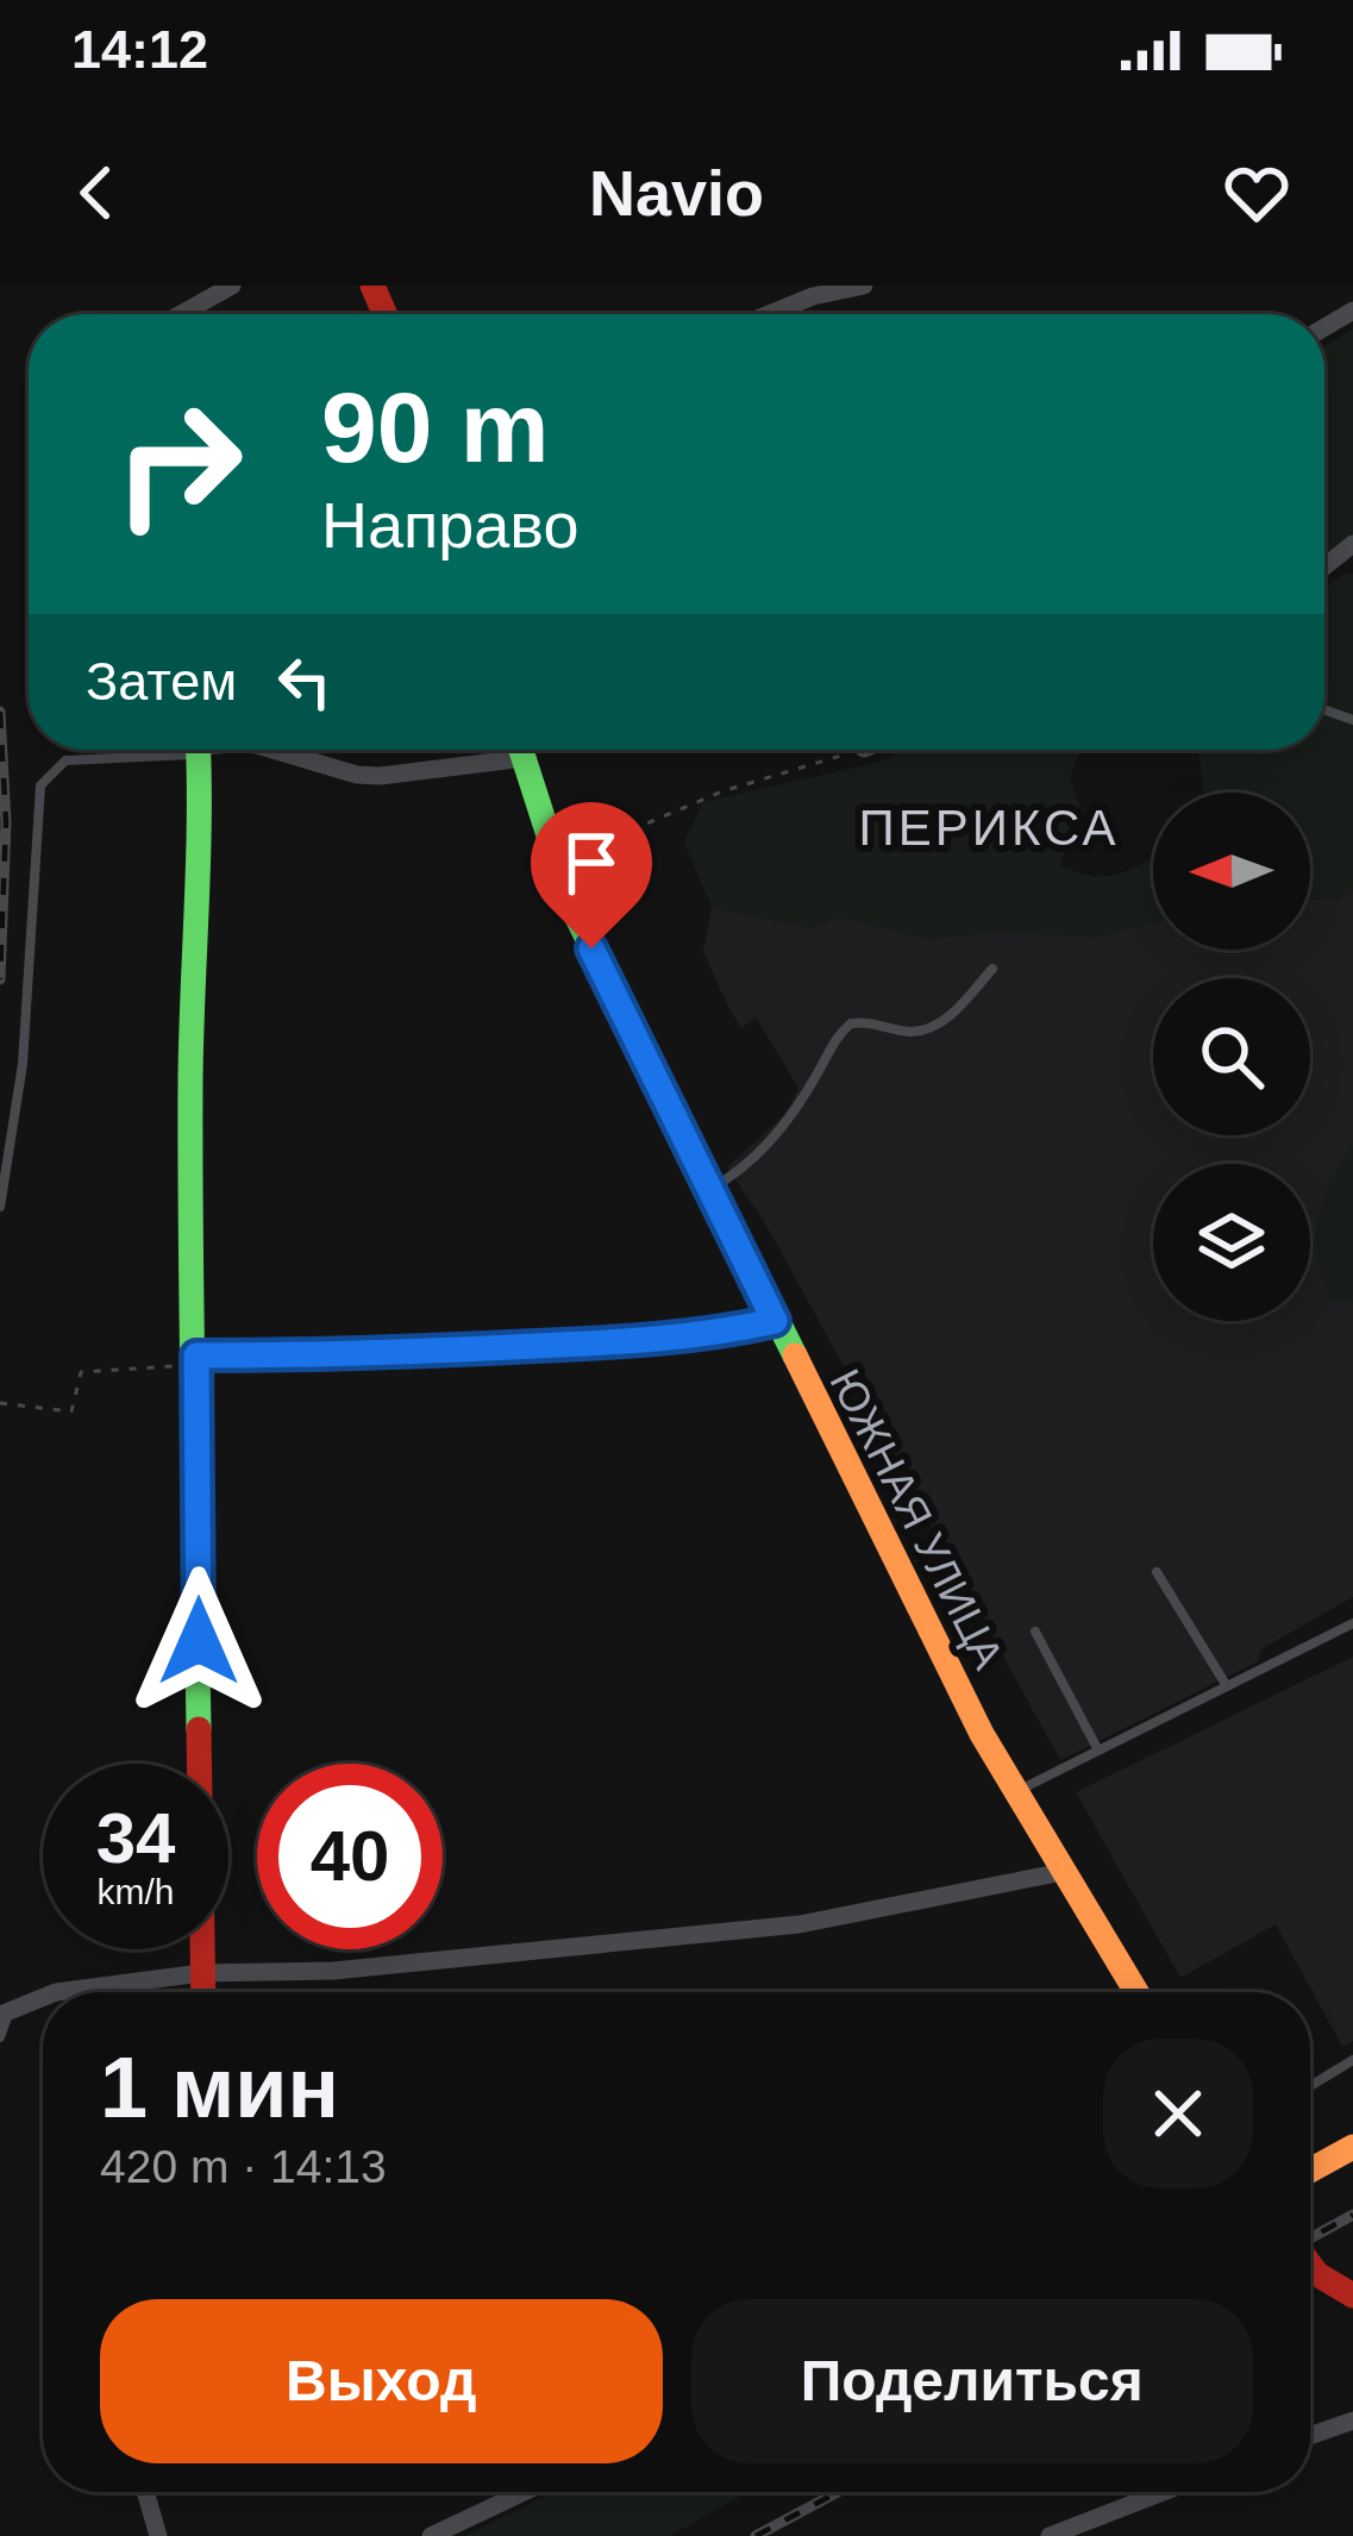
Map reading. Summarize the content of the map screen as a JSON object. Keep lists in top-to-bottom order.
{
  "streets": {
    "street": ["ЮЖНАЯ УЛИЦА"]
  },
  "districts": ["ПЕРИКСА"],
  "north": "left",
  "page": {
    "status": "14:12",
    "header": "Navio",
    "turn": ["90 m", "Направо"],
    "then": "Затем",
    "speed": "34 km/h",
    "limit": "40",
    "heading": ["1 мин", "420 m · 14:13"],
    "buttons": ["Выход", "Поделиться"]
  }
}
